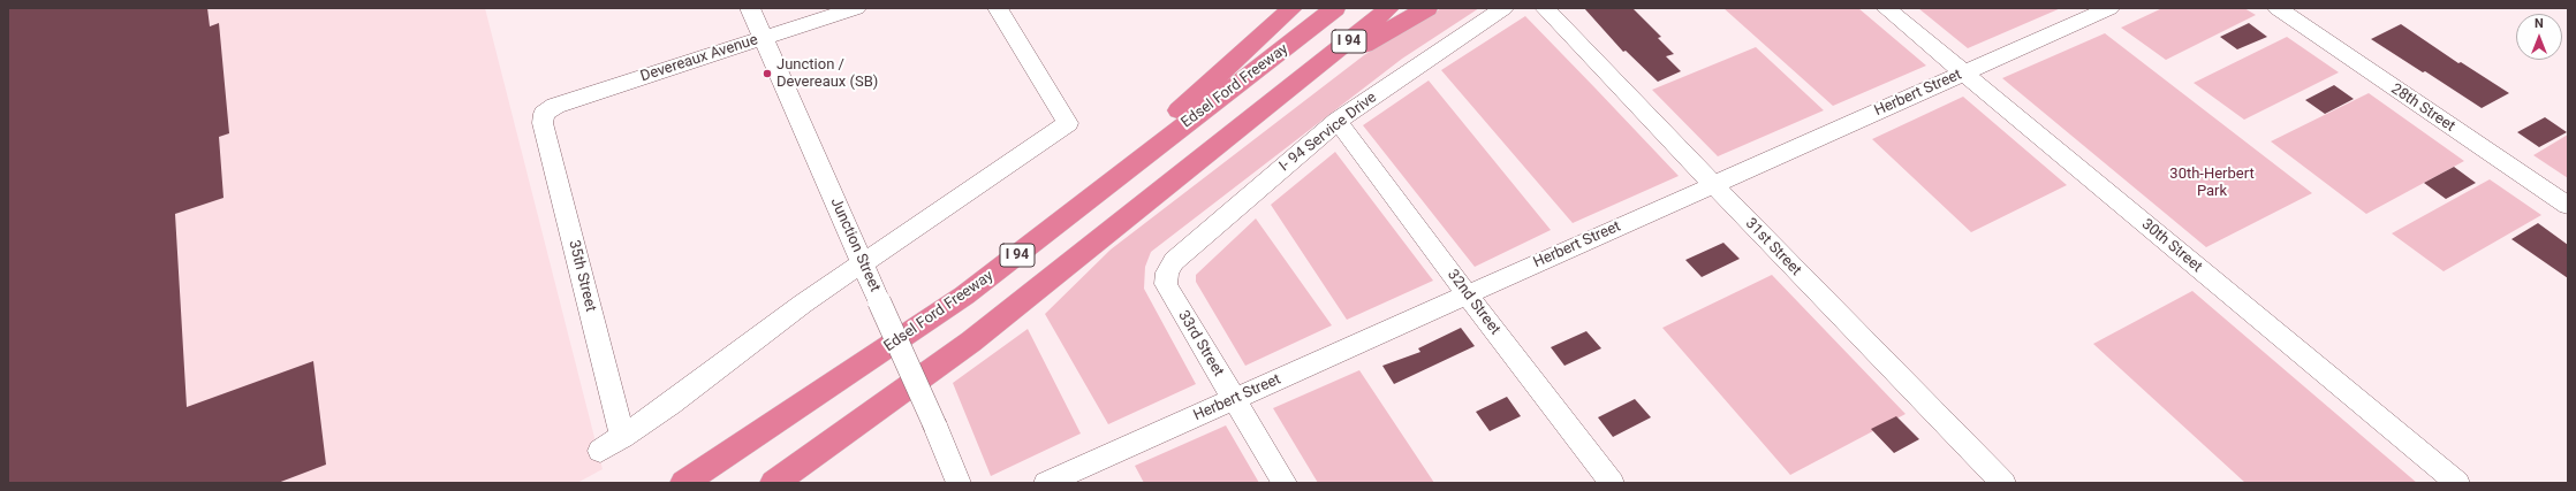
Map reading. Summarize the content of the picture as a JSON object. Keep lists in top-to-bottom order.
{
  "streets": {
    "highway": ["I 94", "Edsel Ford Freeway"],
    "street": [
      "Devereaux Avenue",
      "Herbert Street",
      "28th Street",
      "I- 94 Service Drive",
      "Junction Street",
      "30th Street",
      "31st Street",
      "35th Street",
      "32nd Street",
      "33rd Street"
    ]
  },
  "crossings": [
    ["Devereaux Avenue", "Junction Street"],
    ["Devereaux Avenue", "35th Street"],
    ["Herbert Street", "30th Street"],
    ["Herbert Street", "31st Street"],
    ["Herbert Street", "32nd Street"],
    ["Herbert Street", "33rd Street"],
    ["I- 94 Service Drive", "32nd Street"],
    ["I- 94 Service Drive", "33rd Street"]
  ],
  "parks": ["30th-Herbert Park"],
  "places": ["Junction / Devereaux (SB)"],
  "north": "top"
}
